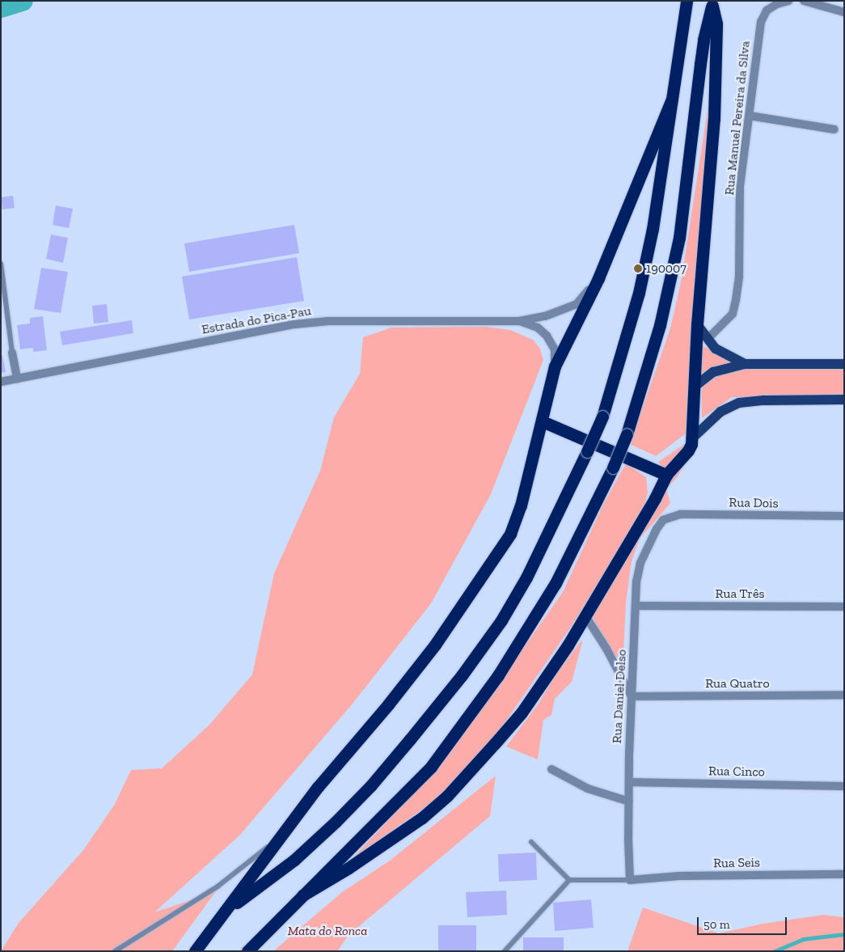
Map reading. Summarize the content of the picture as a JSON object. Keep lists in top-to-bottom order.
{
  "streets": {
    "street": [
      "Rua Manuel Pereira da Silva",
      "Estrada do Pica-Pau",
      "Rua Dois",
      "Rua Três",
      "Rua Quatro",
      "Rua Daniel Delso",
      "Rua Cinco",
      "Rua Seis"
    ]
  },
  "crossings": [
    ["Rua Dois", "Rua Daniel Delso"],
    ["Rua Três", "Rua Daniel Delso"],
    ["Rua Quatro", "Rua Daniel Delso"],
    ["Rua Daniel Delso", "Rua Cinco"],
    ["Rua Daniel Delso", "Rua Seis"]
  ],
  "parks": ["Mata do Ronca"],
  "places": ["190007"],
  "scale_bar": "50 m"
}
